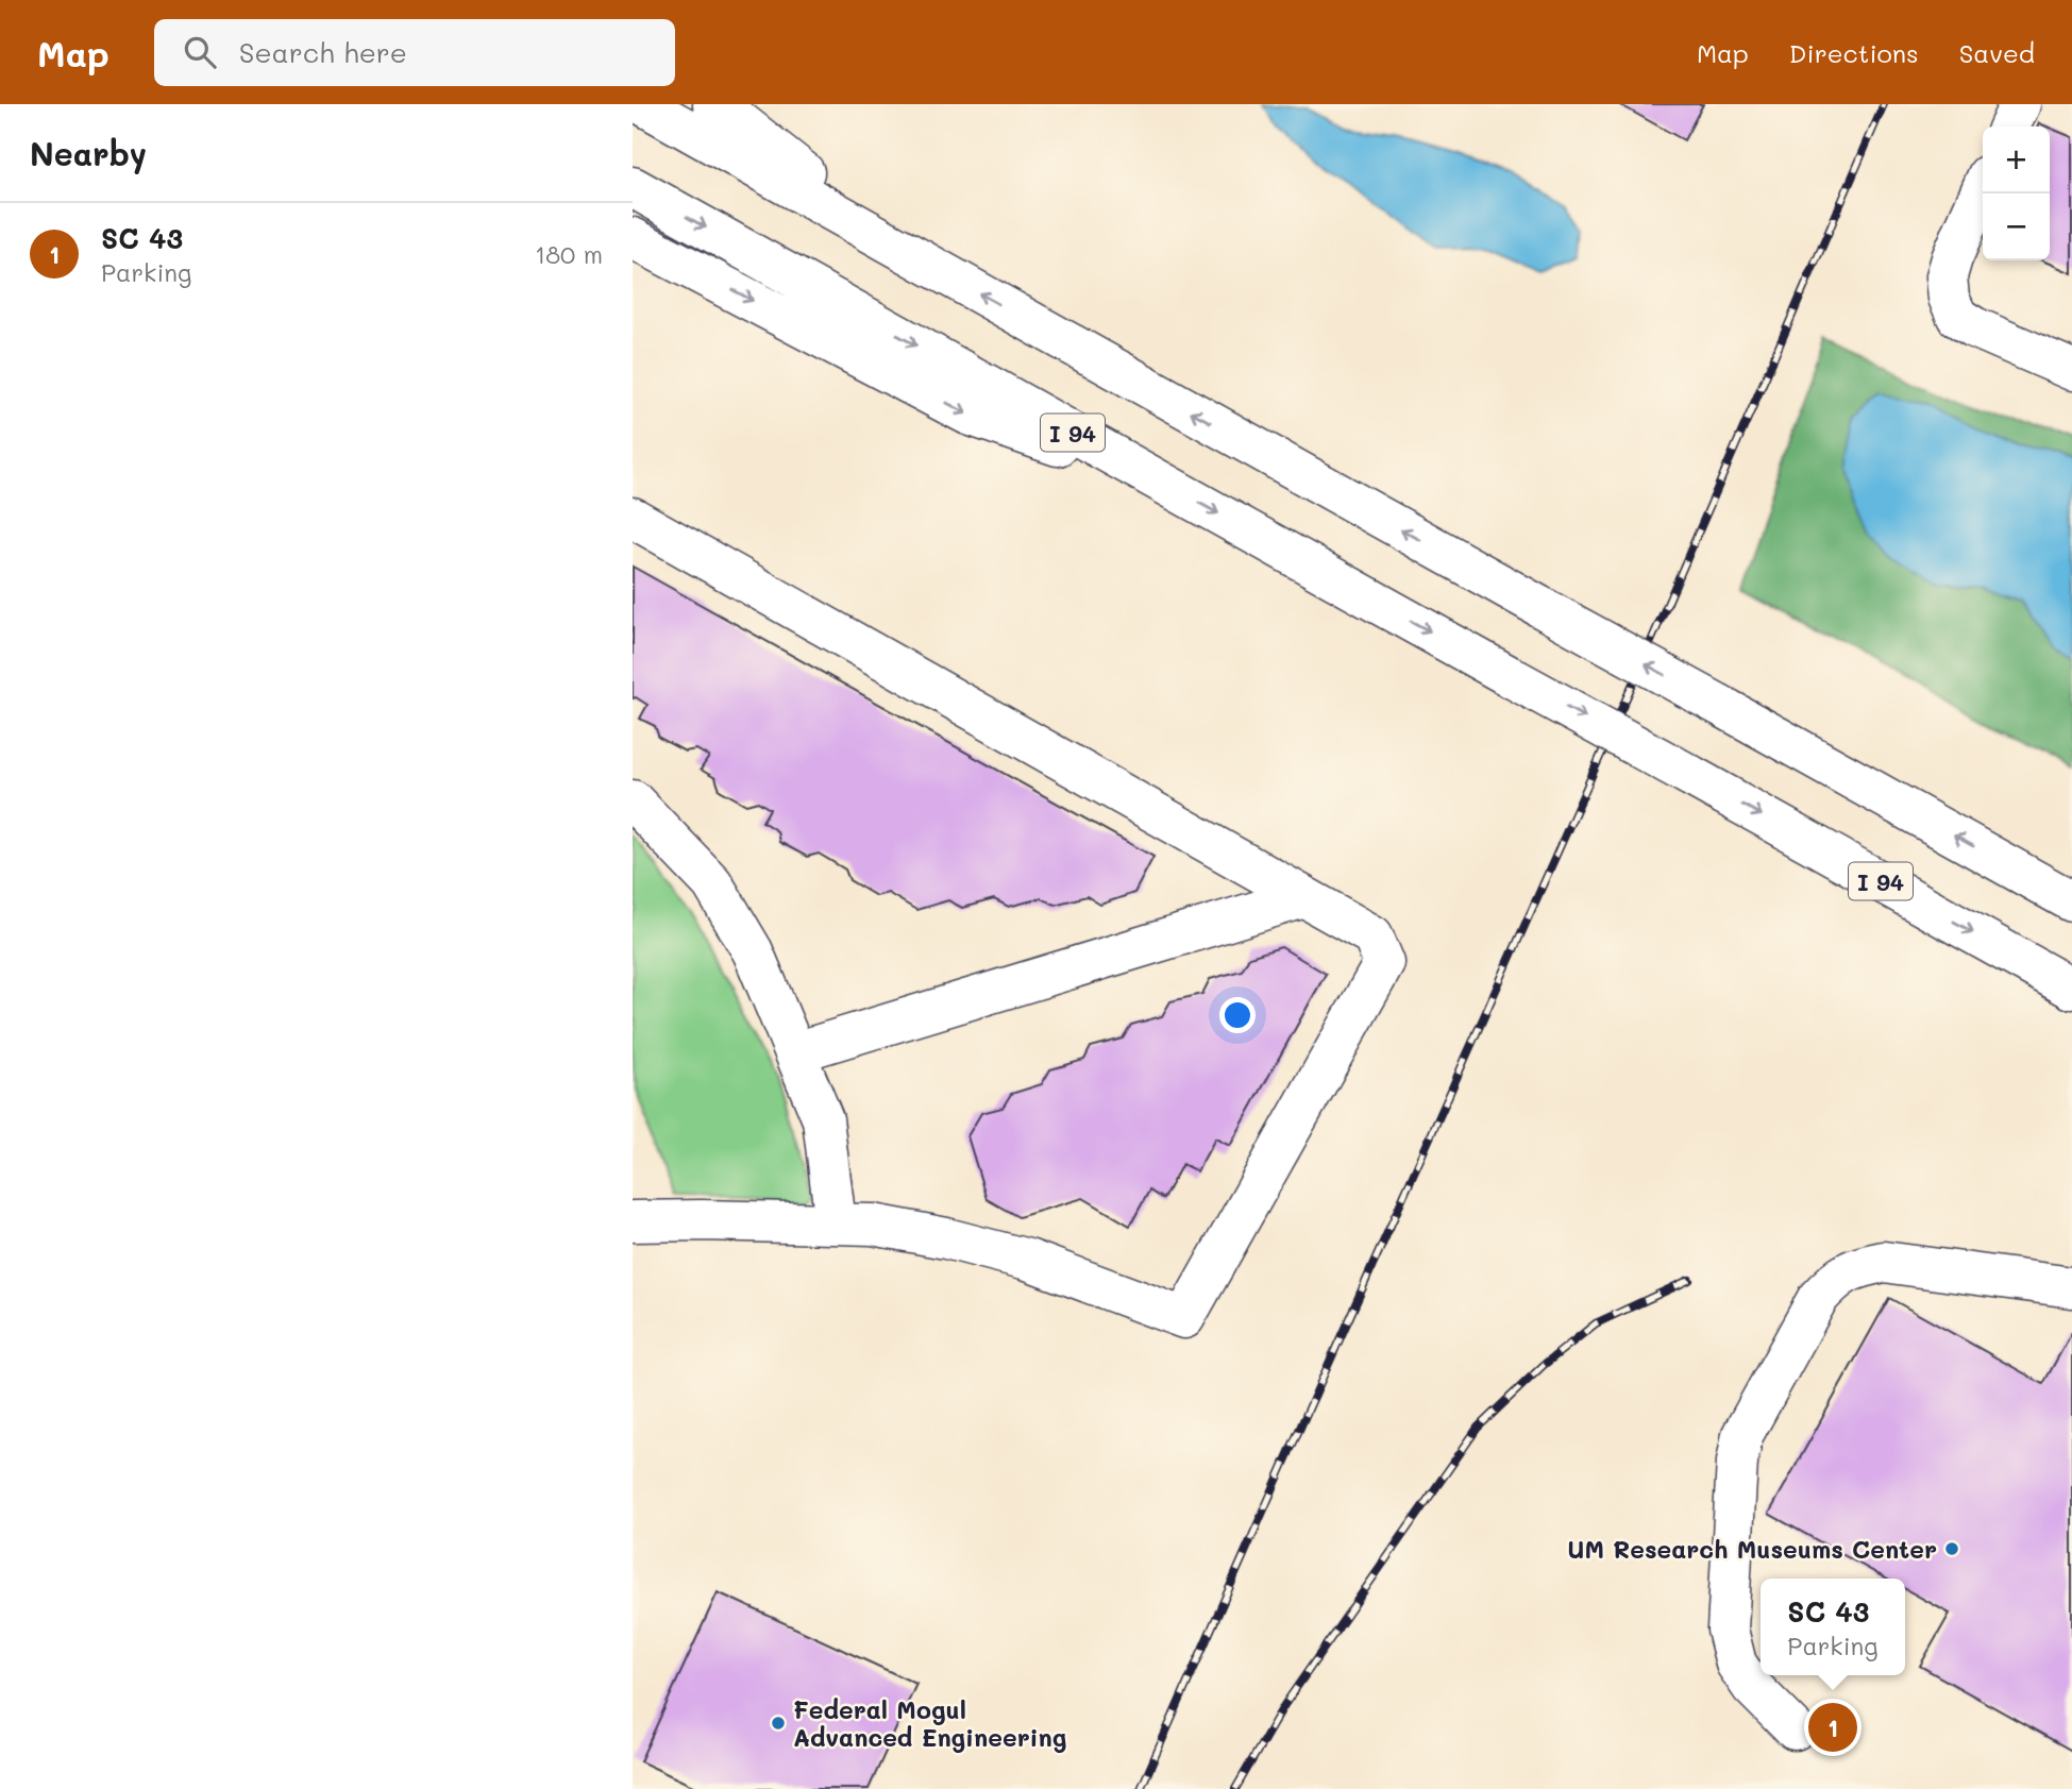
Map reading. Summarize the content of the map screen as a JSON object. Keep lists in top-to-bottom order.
{
  "streets": {
    "main road": ["I 94"]
  },
  "places": ["UM Research Museums Center", "Federal Mogul Advanced Engineering"],
  "page": {
    "header": "Map",
    "search": "Search here",
    "nav": ["Map", "Directions", "Saved"],
    "heading": "Nearby",
    "map_buttons": ["+", "−"],
    "list": [
      {
        "mark": "1",
        "name": "SC 43",
        "note": "Parking",
        "value": "180 m"
      }
    ],
    "popup": ["SC 43", "Parking"],
    "pins": "1"
  }
}
